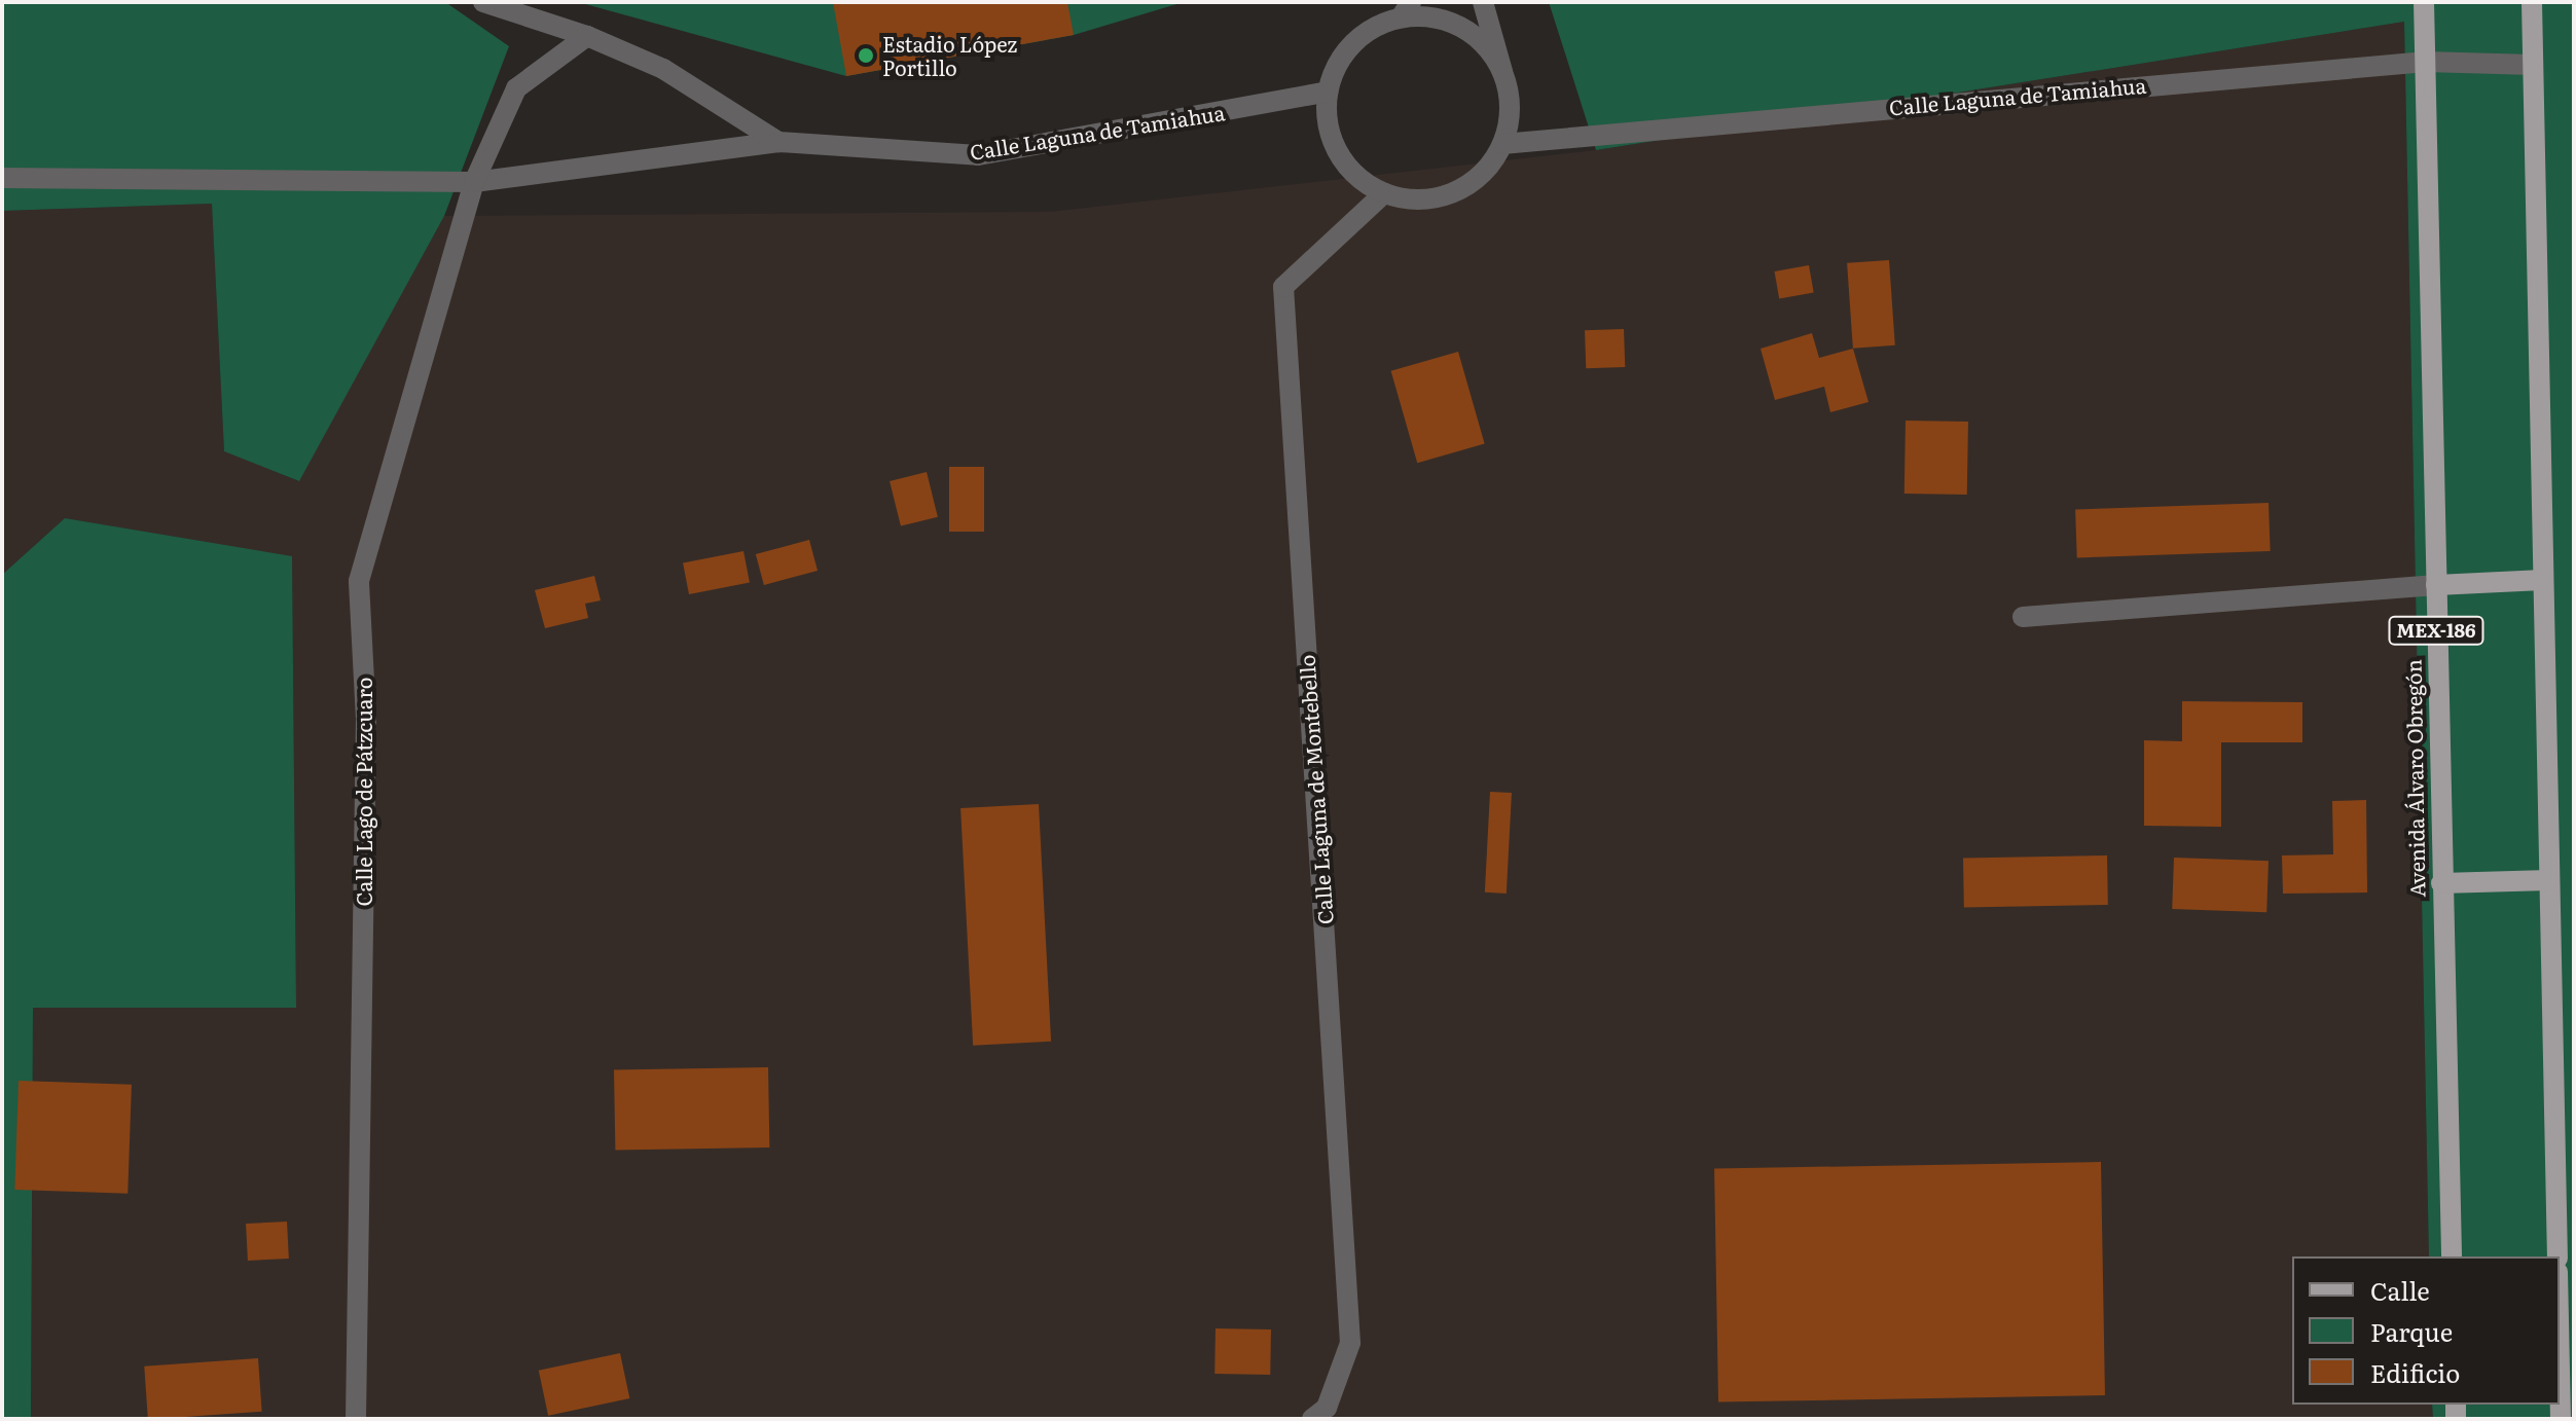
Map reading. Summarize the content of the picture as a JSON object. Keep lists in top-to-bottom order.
{
  "streets": {
    "main road": ["MEX-186", "Avenida Álvaro Obregón"],
    "street": ["Calle Laguna de Tamiahua", "Calle Laguna de Montebello", "Calle Lago de Pátzcuaro"]
  },
  "crossings": [
    ["Calle Laguna de Tamiahua", "Avenida Álvaro Obregón"],
    ["Calle Laguna de Tamiahua", "Calle Laguna de Montebello"],
    ["Calle Laguna de Tamiahua", "Calle Lago de Pátzcuaro"]
  ],
  "places": ["Estadio López Portillo"],
  "legend": ["Calle", "Parque", "Edificio"]
}
